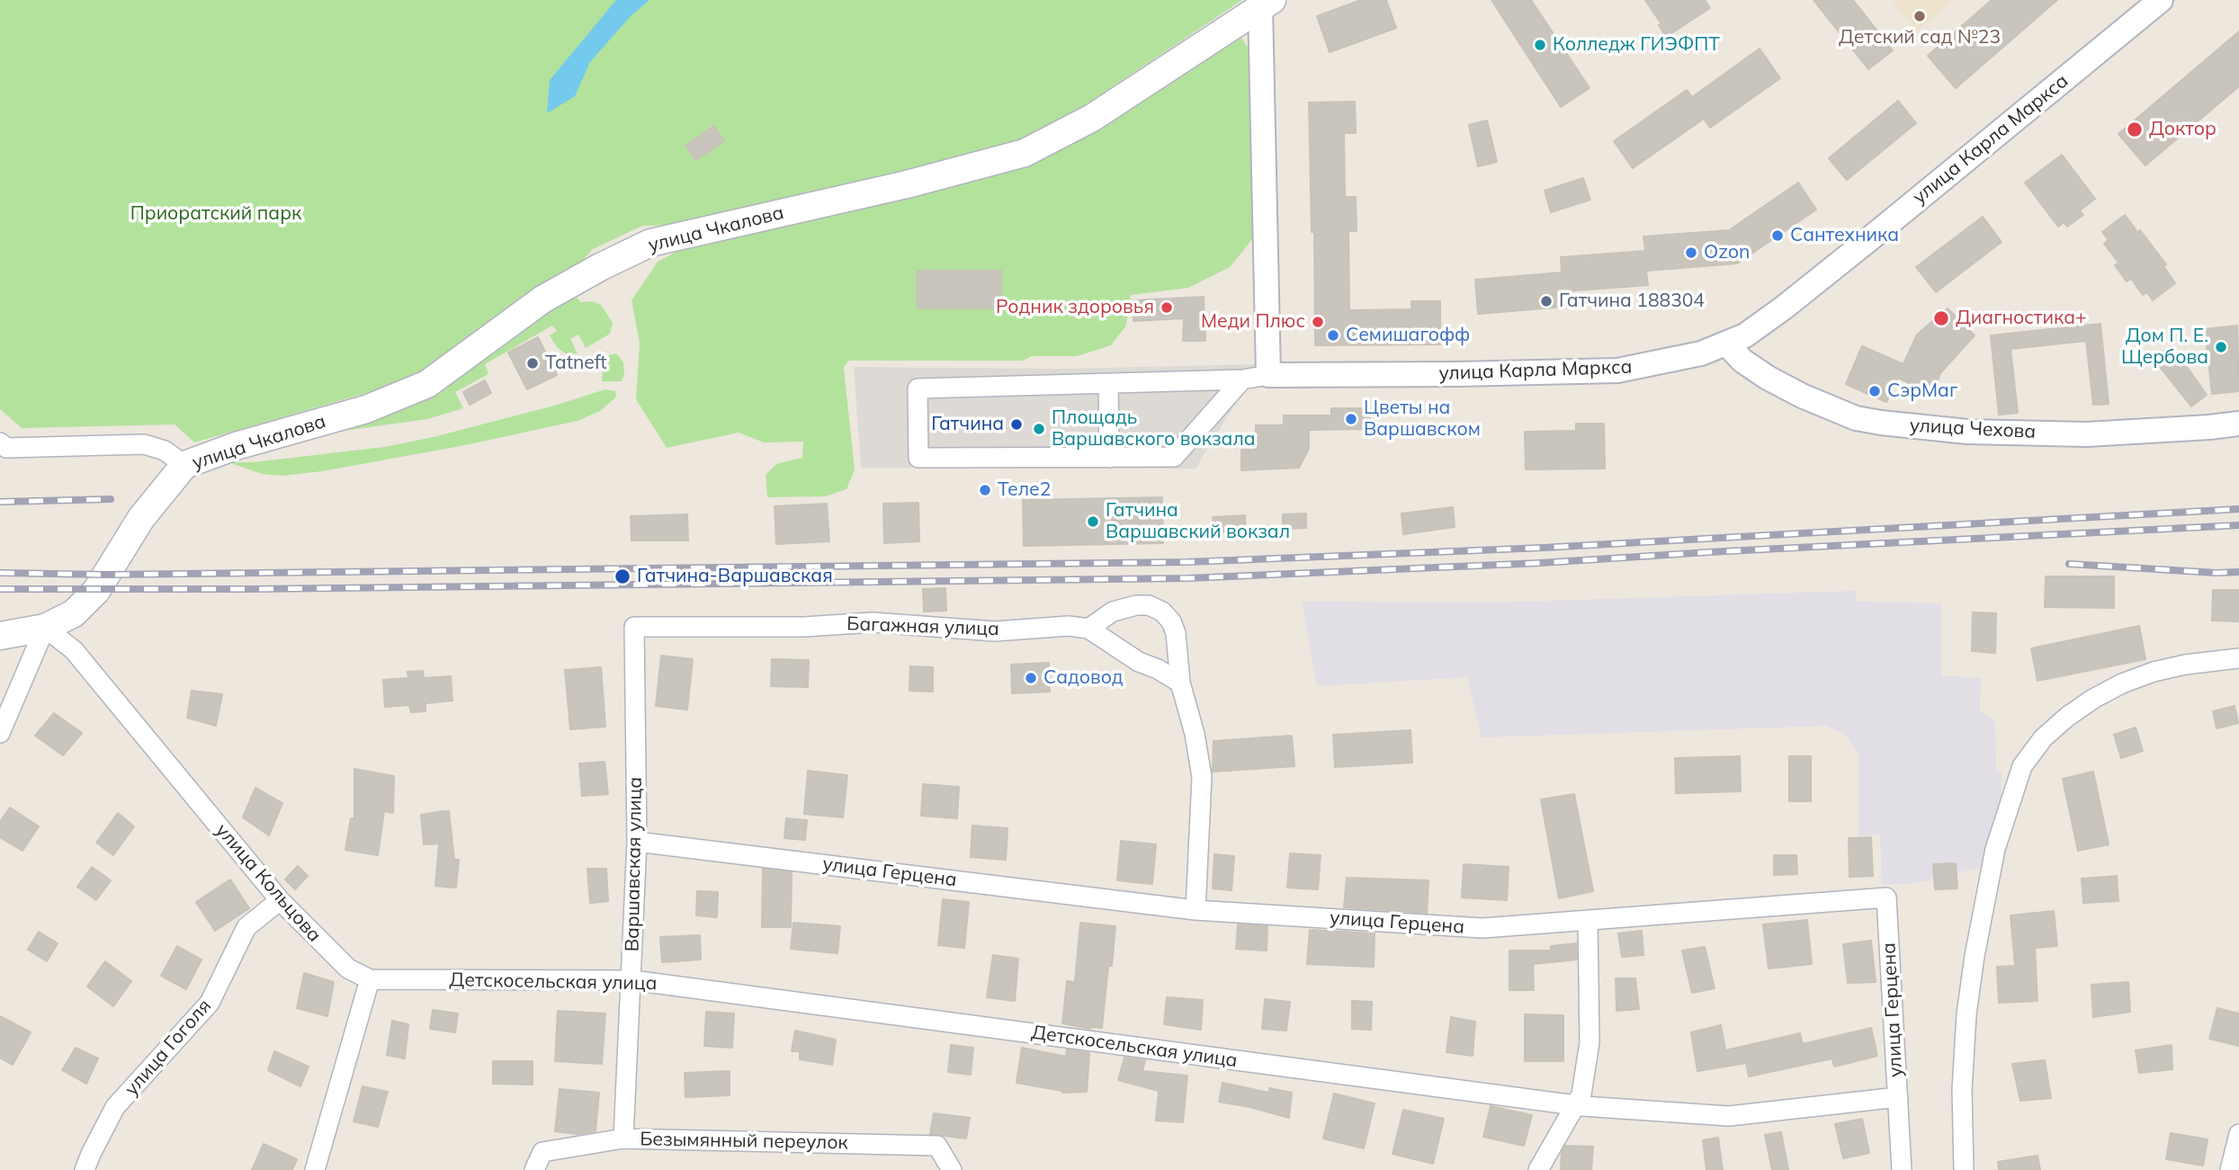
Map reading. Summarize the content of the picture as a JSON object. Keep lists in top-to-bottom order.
{
  "streets": {
    "main road": ["улица Чкалова"],
    "street": [
      "улица Карла Маркса",
      "улица Чехова",
      "Багажная улица",
      "Варшавская улица",
      "улица Герцена",
      "улица Кольцова",
      "Детскосельская улица",
      "улица Гоголя",
      "Безымянный переулок"
    ]
  },
  "crossings": [
    ["улица Карла Маркса", "улица Чехова"],
    ["улица Чкалова", "улица Кольцова"],
    ["Багажная улица", "Варшавская улица"],
    ["Варшавская улица", "улица Герцена"],
    ["Варшавская улица", "Детскосельская улица"],
    ["Варшавская улица", "Безымянный переулок"],
    ["улица Герцена", "Детскосельская улица"],
    ["улица Кольцова", "Детскосельская улица"],
    ["улица Кольцова", "улица Гоголя"]
  ],
  "parks": ["Приоратский парк"],
  "places": [
    "Детский сад №23",
    "Колледж ГИЭФПТ",
    "Доктор",
    "Сантехника",
    "Ozon",
    "Гатчина 188304",
    "Родник здоровья",
    "Диагностика+",
    "Меди Плюс",
    "Семишагофф",
    "Дом П. Е. Щербова",
    "Tatneft",
    "СэрМаг",
    "Цветы на Варшавском",
    "Гатчина",
    "Площадь Варшавского вокзала",
    "Теле2",
    "Гатчина Варшавский вокзал",
    "Гатчина-Варшавская",
    "Садовод"
  ]
}
